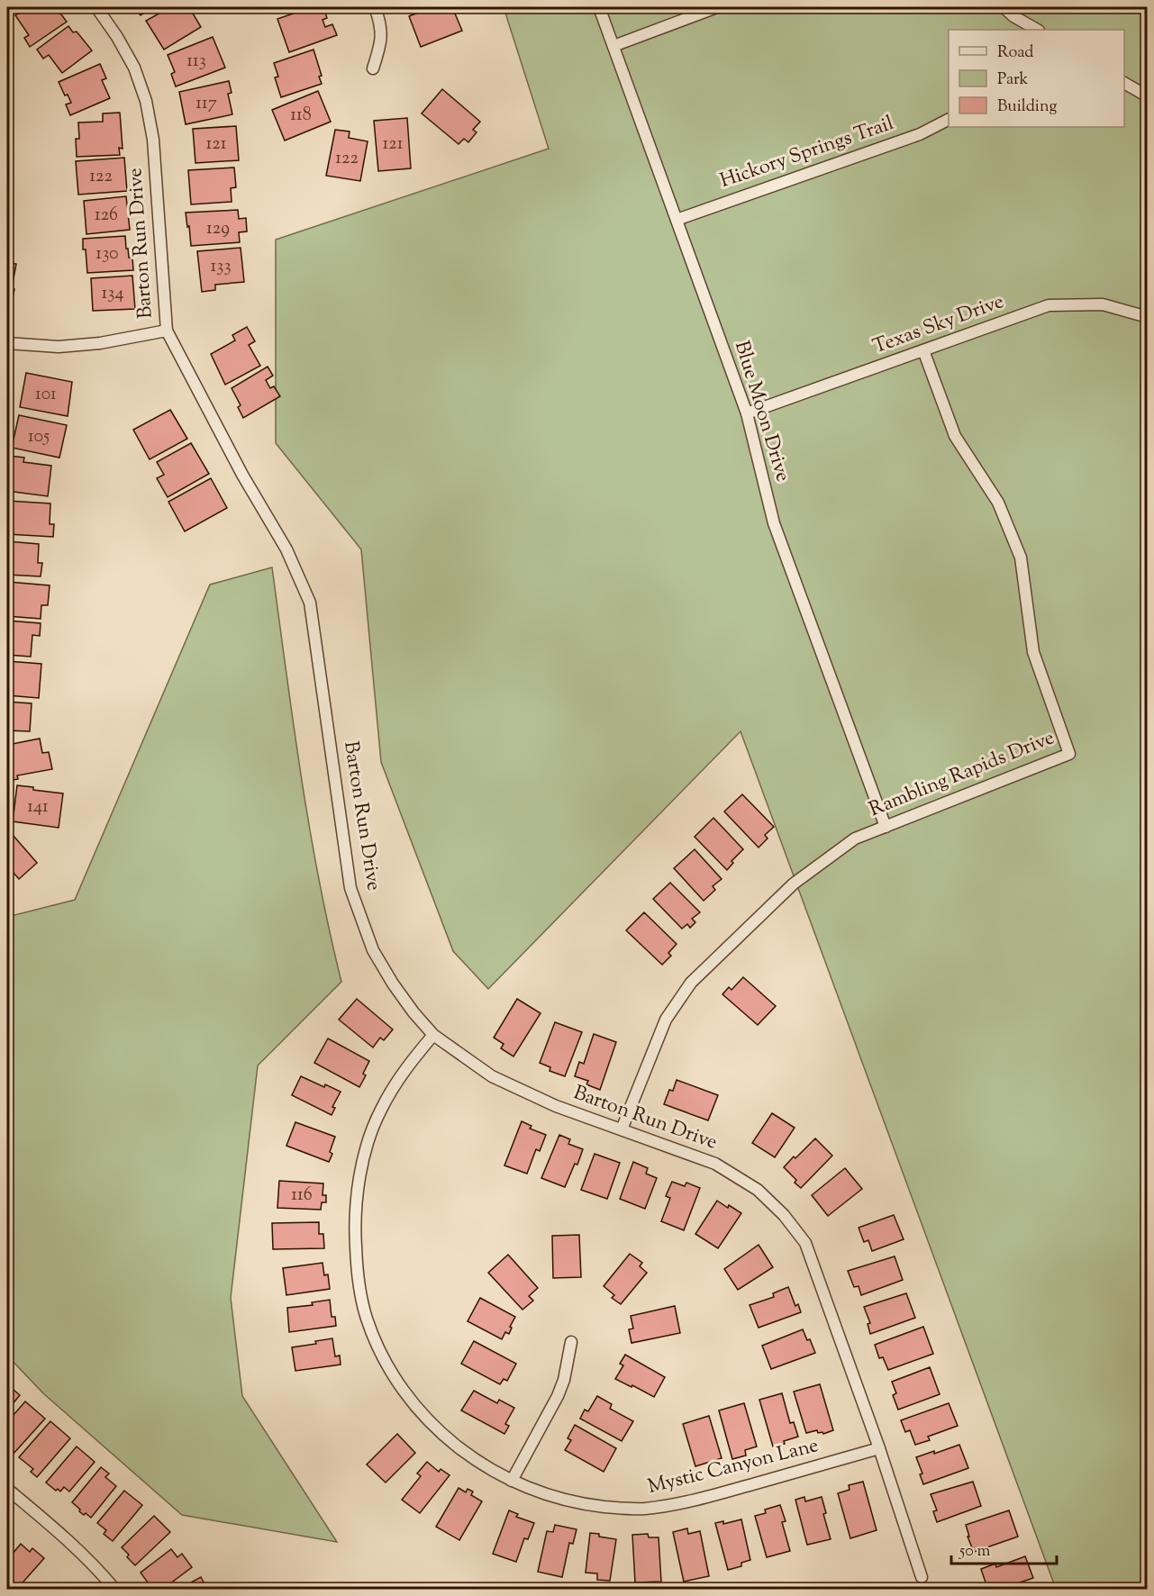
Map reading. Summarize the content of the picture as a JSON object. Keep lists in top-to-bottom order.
{
  "streets": {
    "street": [
      "Hickory Springs Trail",
      "Barton Run Drive",
      "Texas Sky Drive",
      "Blue Moon Drive",
      "Rambling Rapids Drive",
      "Mystic Canyon Lane"
    ]
  },
  "crossings": [
    ["Hickory Springs Trail", "Blue Moon Drive"],
    ["Barton Run Drive", "Rambling Rapids Drive"],
    ["Barton Run Drive", "Mystic Canyon Lane"],
    ["Texas Sky Drive", "Blue Moon Drive"],
    ["Texas Sky Drive", "Rambling Rapids Drive"],
    ["Blue Moon Drive", "Rambling Rapids Drive"]
  ],
  "house_numbers": [
    "113",
    "117",
    "118",
    "121",
    "121",
    "122",
    "122",
    "126",
    "129",
    "130",
    "133",
    "134",
    "101",
    "105",
    "141",
    "116"
  ],
  "legend": ["Road", "Park", "Building"],
  "scale_bar": "50 m"
}
